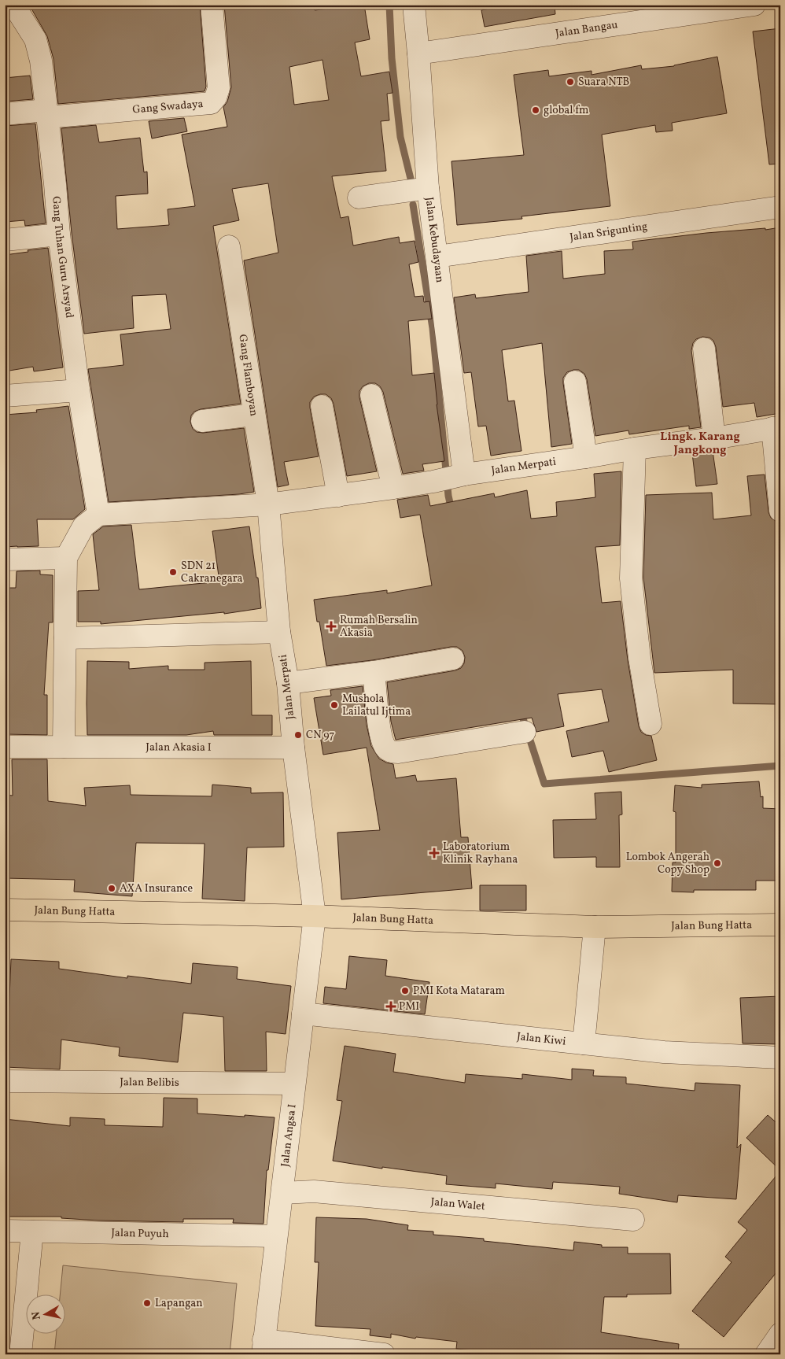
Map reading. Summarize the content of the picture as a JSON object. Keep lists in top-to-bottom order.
{
  "streets": {
    "main road": ["Jalan Bung Hatta"],
    "street": [
      "Jalan Bangau",
      "Gang Swadaya",
      "Jalan Srigunting",
      "Jalan Kebudayaan",
      "Gang Tuhan Guru Arsyad",
      "Gang Flamboyan",
      "Jalan Merpati",
      "Jalan Akasia I",
      "Jalan Kiwi",
      "Jalan Belibis",
      "Jalan Angsa I",
      "Jalan Walet",
      "Jalan Puyuh"
    ]
  },
  "crossings": [
    ["Jalan Bangau", "Jalan Kebudayaan"],
    ["Gang Swadaya", "Gang Tuhan Guru Arsyad"],
    ["Jalan Srigunting", "Jalan Kebudayaan"],
    ["Jalan Kebudayaan", "Jalan Merpati"],
    ["Gang Tuhan Guru Arsyad", "Jalan Merpati"],
    ["Gang Flamboyan", "Jalan Merpati"],
    ["Jalan Merpati", "Jalan Akasia I"],
    ["Jalan Merpati", "Jalan Bung Hatta"],
    ["Jalan Merpati", "Jalan Angsa I"],
    ["Jalan Bung Hatta", "Jalan Angsa I"],
    ["Jalan Kiwi", "Jalan Angsa I"],
    ["Jalan Belibis", "Jalan Angsa I"],
    ["Jalan Angsa I", "Jalan Walet"],
    ["Jalan Angsa I", "Jalan Puyuh"]
  ],
  "districts": ["Lingk. Karang Jangkong"],
  "places": {
    "other": [
      "Suara NTB",
      "global fm",
      "SDN 21 Cakranegara",
      "Mushola Lailatul Ijtima",
      "CN 97",
      "Lombok Angerah Copy Shop",
      "AXA Insurance",
      "PMI Kota Mataram",
      "Lapangan"
    ],
    "health": ["Rumah Bersalin Akasia", "Laboratorium Klinik Rayhana", "PMI"]
  },
  "north": "left"
}
